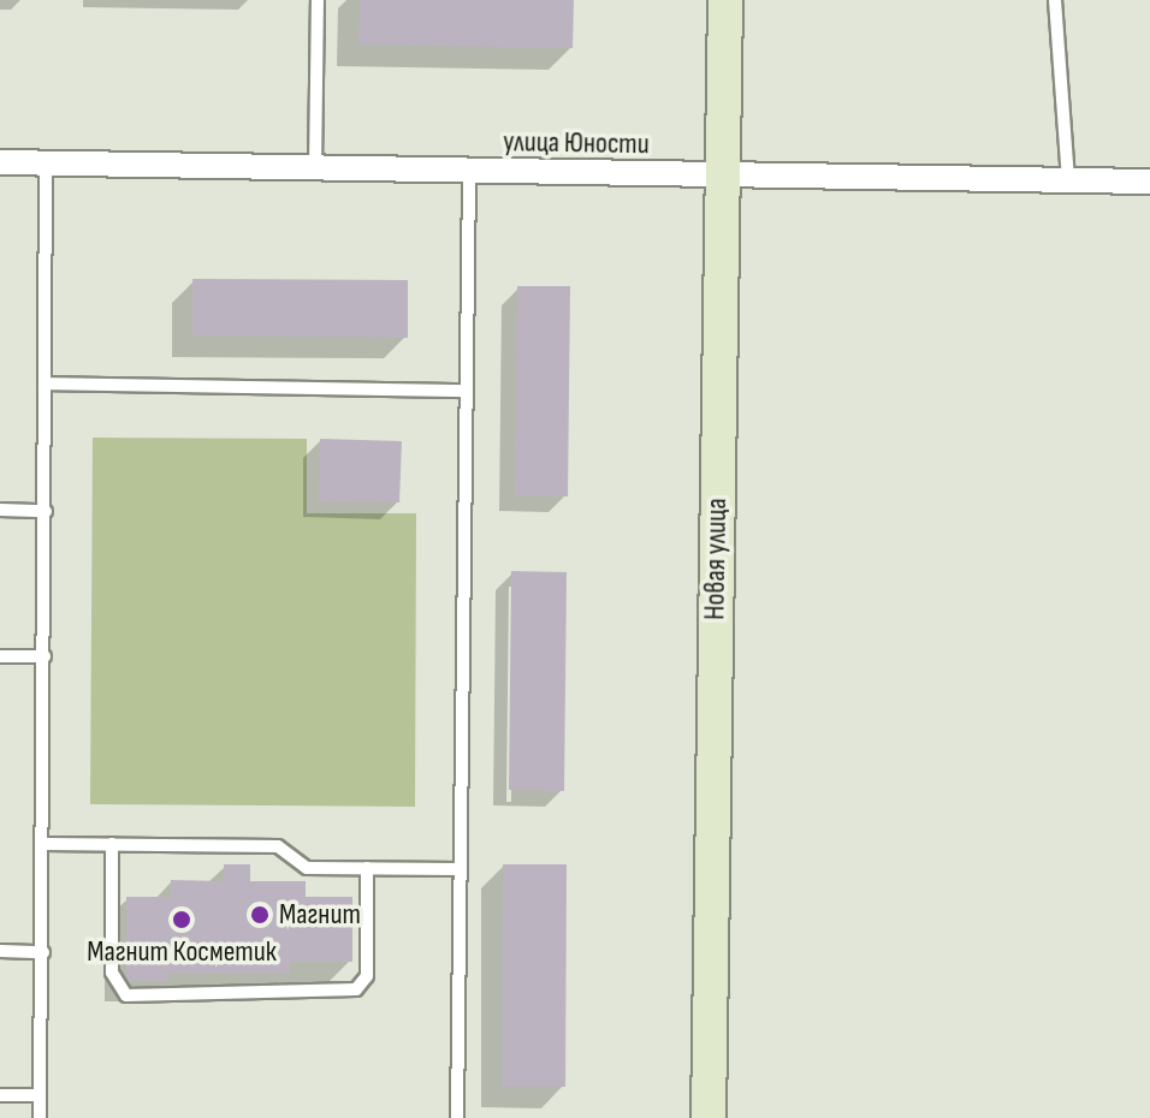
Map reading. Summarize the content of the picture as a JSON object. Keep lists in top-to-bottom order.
{
  "streets": {
    "street": ["улица Юности", "Новая улица"]
  },
  "crossings": [
    ["улица Юности", "Новая улица"]
  ],
  "places": ["Магнит", "Магнит Косметик"]
}
